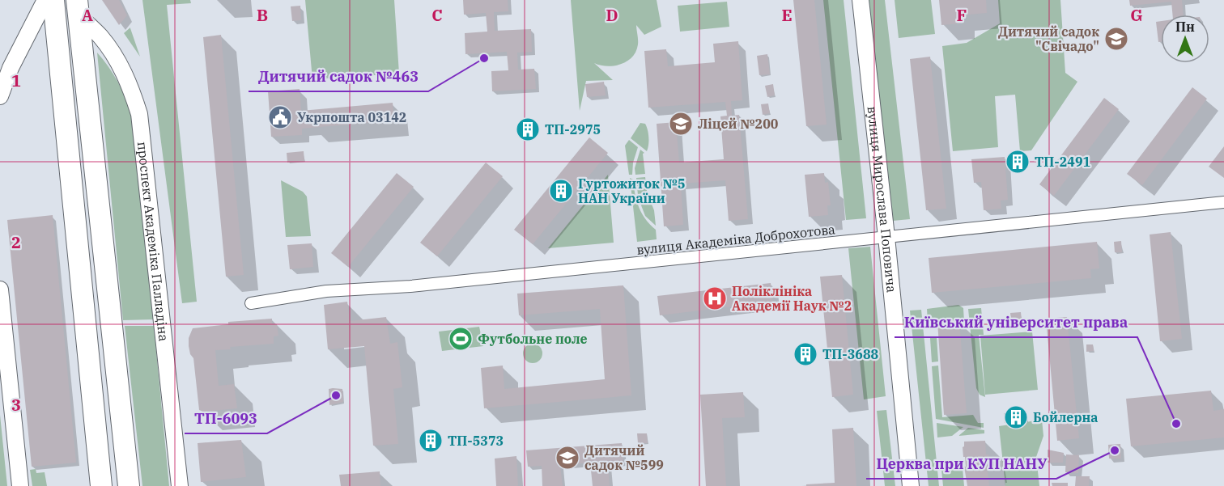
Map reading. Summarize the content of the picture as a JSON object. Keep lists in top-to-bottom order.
{
  "streets": {
    "highway": ["проспект Академіка Палладіна"],
    "street": ["вулиця Мирослава Поповича", "вулиця Академіка Доброхотова"]
  },
  "crossings": [
    ["вулиця Мирослава Поповича", "вулиця Академіка Доброхотова"]
  ],
  "places": {
    "school or university": ["Дитячий садок \"Свічадо\"", "Ліцей №200", "Дитячий садок №599"],
    "other": [
      "Дитячий садок №463",
      "ТП-6093",
      "Київський університет права",
      "Церква при КУП НАНУ"
    ],
    "public building": ["Укрпошта 03142"],
    "building": [
      "ТП-2975",
      "ТП-2491",
      "Гуртожиток №5 НАН України",
      "ТП-3688",
      "Бойлерна",
      "ТП-5373"
    ],
    "hospital": ["Поліклініка Академії Наук №2"],
    "sports": ["Футбольне поле"]
  },
  "north": "top",
  "grid": {
    "columns": [
      "A",
      "B",
      "C",
      "D",
      "E",
      "F",
      "G"
    ],
    "rows": ["1", "2", "3"]
  }
}
